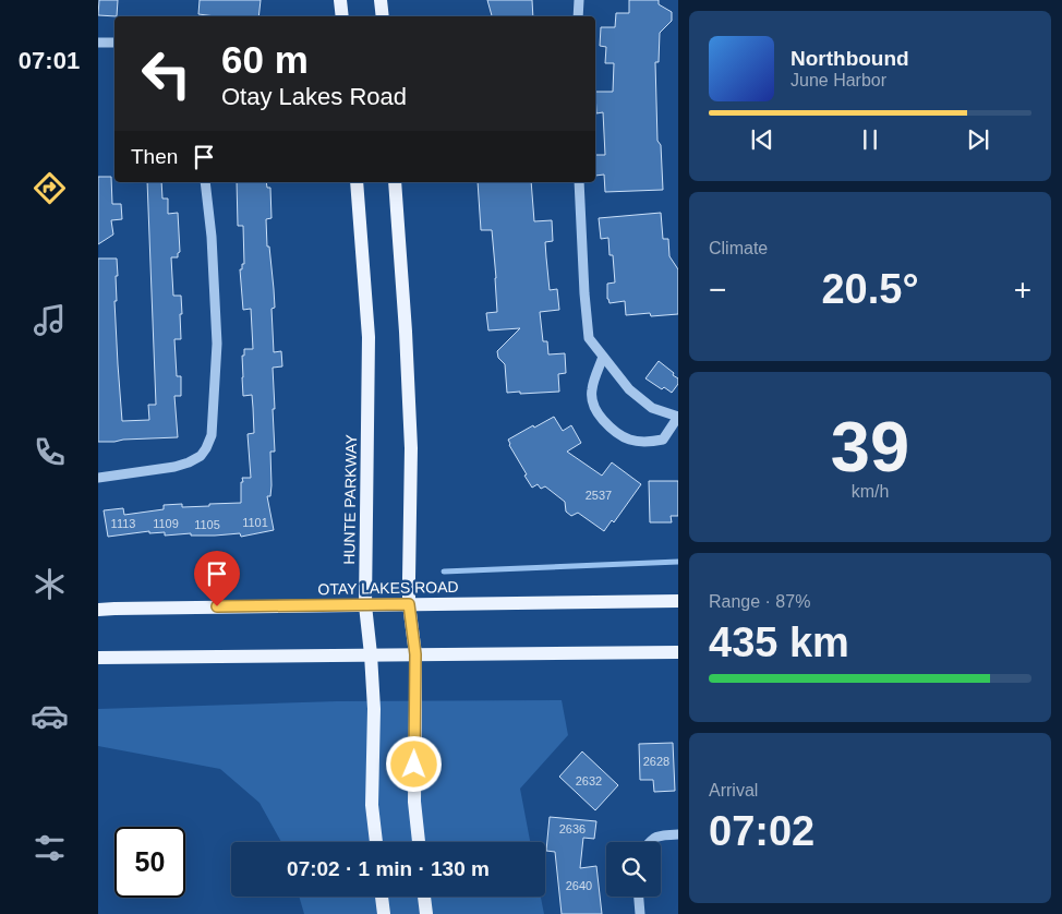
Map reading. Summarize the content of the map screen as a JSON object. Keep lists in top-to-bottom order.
{
  "streets": {
    "main road": ["HUNTE PARKWAY", "OTAY LAKES ROAD"]
  },
  "crossings": [
    ["HUNTE PARKWAY", "OTAY LAKES ROAD"]
  ],
  "house_numbers": [
    "2537",
    "1101",
    "1113",
    "1109",
    "1105",
    "2628",
    "2632",
    "2636",
    "2640"
  ],
  "page": {
    "tabs": "07:01",
    "turn": ["60 m", "Otay Lakes Road"],
    "song": ["Northbound", "June Harbor"],
    "then": "Then",
    "tile": [
      "Climate",
      ["39", "km/h"],
      ["Range · 87%", "435 km"],
      ["Arrival", "07:02"]
    ],
    "heat": ["−", "20.5°", "+"],
    "limit": "50",
    "trip": "07:02 · 1 min · 130 m"
  }
}
